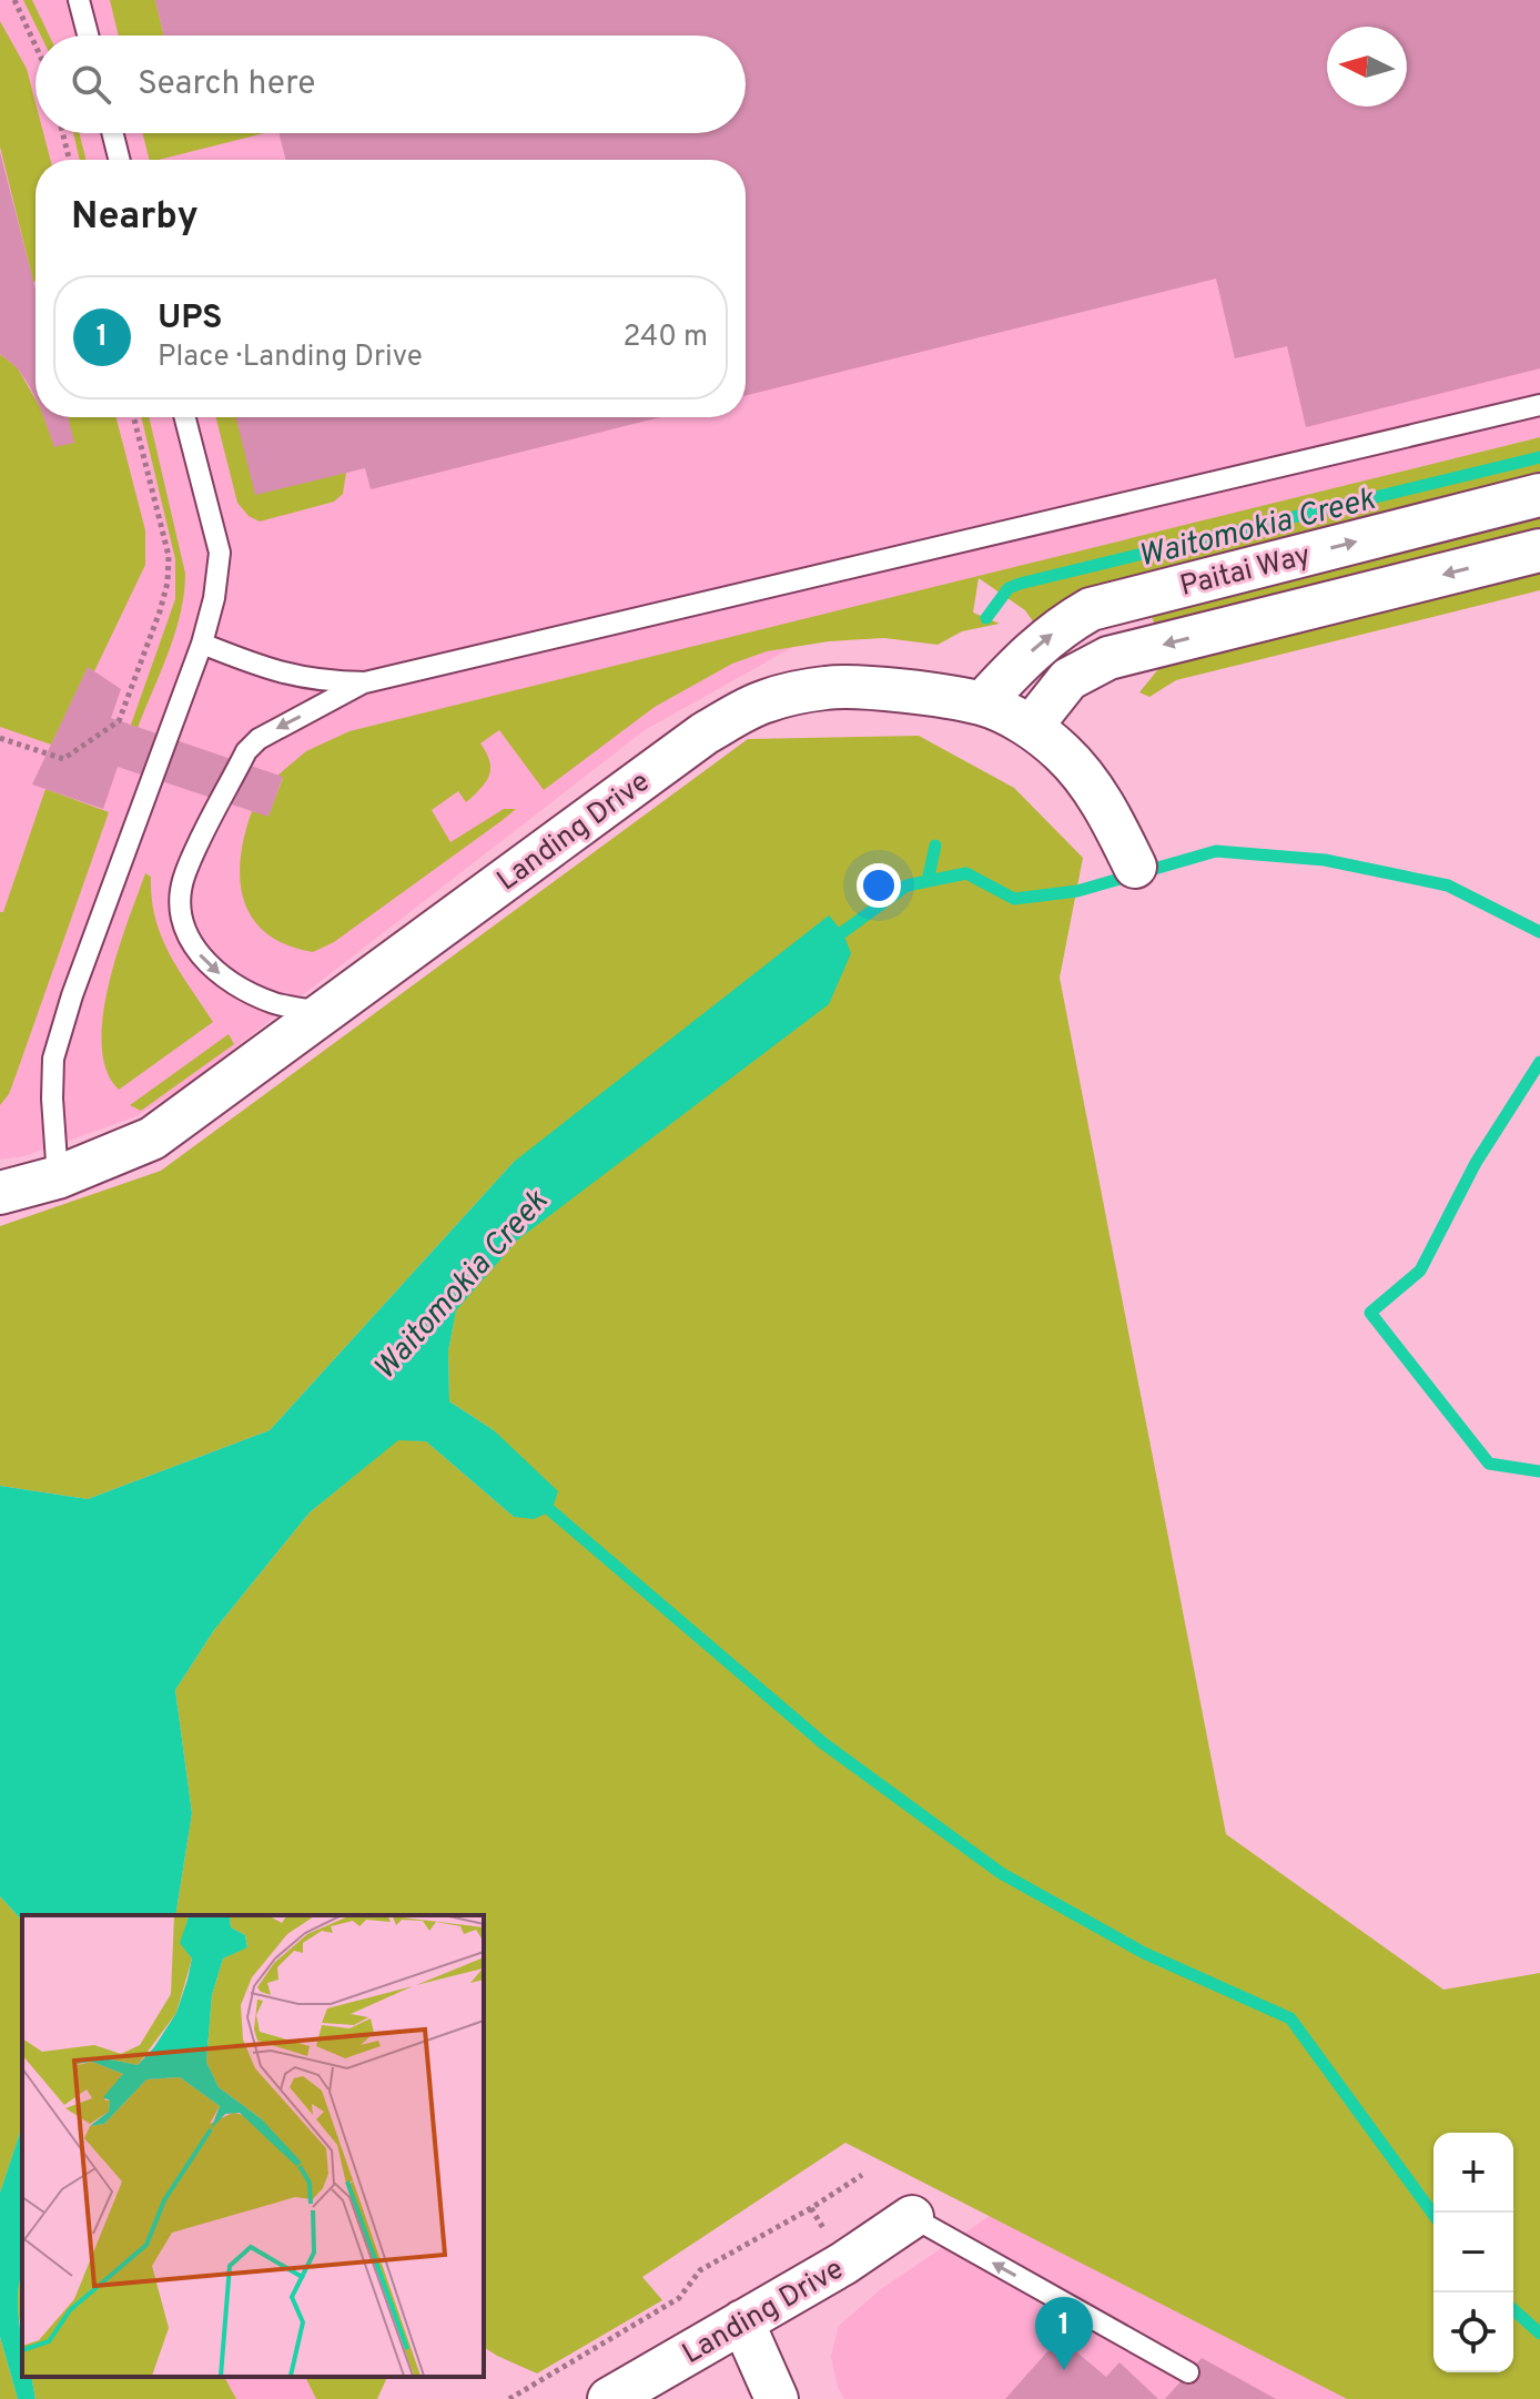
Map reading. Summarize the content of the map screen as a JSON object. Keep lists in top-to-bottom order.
{
  "streets": {
    "street": ["Paitai Way", "Landing Drive"]
  },
  "crossings": [
    ["Paitai Way", "Landing Drive"]
  ],
  "water": ["Waitomokia Creek"],
  "north": "left",
  "page": {
    "search": "Search here",
    "heading": "Nearby",
    "list": [
      {
        "mark": "1",
        "name": "UPS",
        "note": "Place · Landing Drive",
        "value": "240 m"
      }
    ],
    "map_buttons": ["+", "−"],
    "pins": "1"
  }
}
